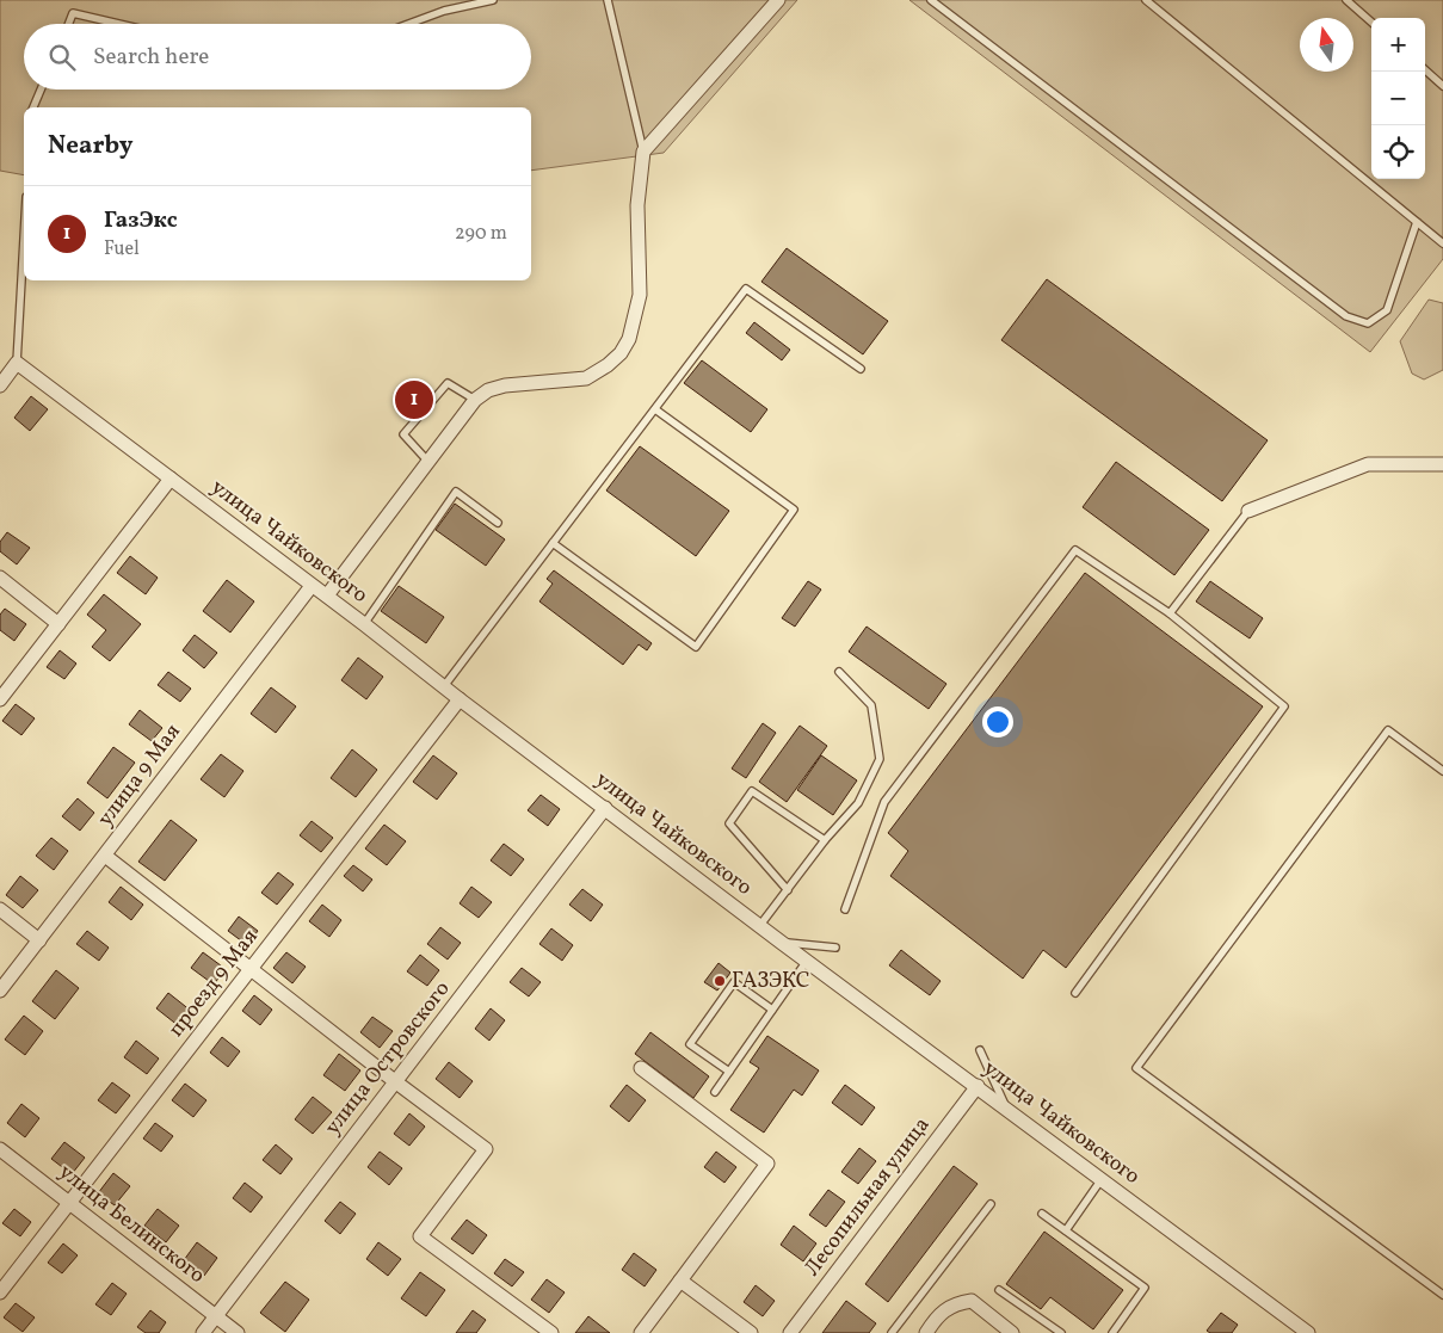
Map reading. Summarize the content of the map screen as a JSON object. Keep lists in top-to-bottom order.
{
  "streets": {
    "street": [
      "улица Чайковского",
      "улица 9 Мая",
      "проезд 9 Мая",
      "улица Островского",
      "Лесопильная улица",
      "улица Белинского"
    ]
  },
  "crossings": [
    ["улица Чайковского", "улица 9 Мая"],
    ["улица Чайковского", "проезд 9 Мая"],
    ["улица Чайковского", "улица Островского"],
    ["улица Чайковского", "Лесопильная улица"],
    ["проезд 9 Мая", "улица Белинского"],
    ["улица Островского", "улица Белинского"]
  ],
  "places": ["ГАЗЭКС"],
  "north": "top",
  "page": {
    "map_buttons": ["+", "−"],
    "search": "Search here",
    "heading": "Nearby",
    "list": [
      {
        "mark": "1",
        "name": "ГазЭкс",
        "note": "Fuel",
        "value": "290 m"
      }
    ],
    "pins": "1"
  }
}
